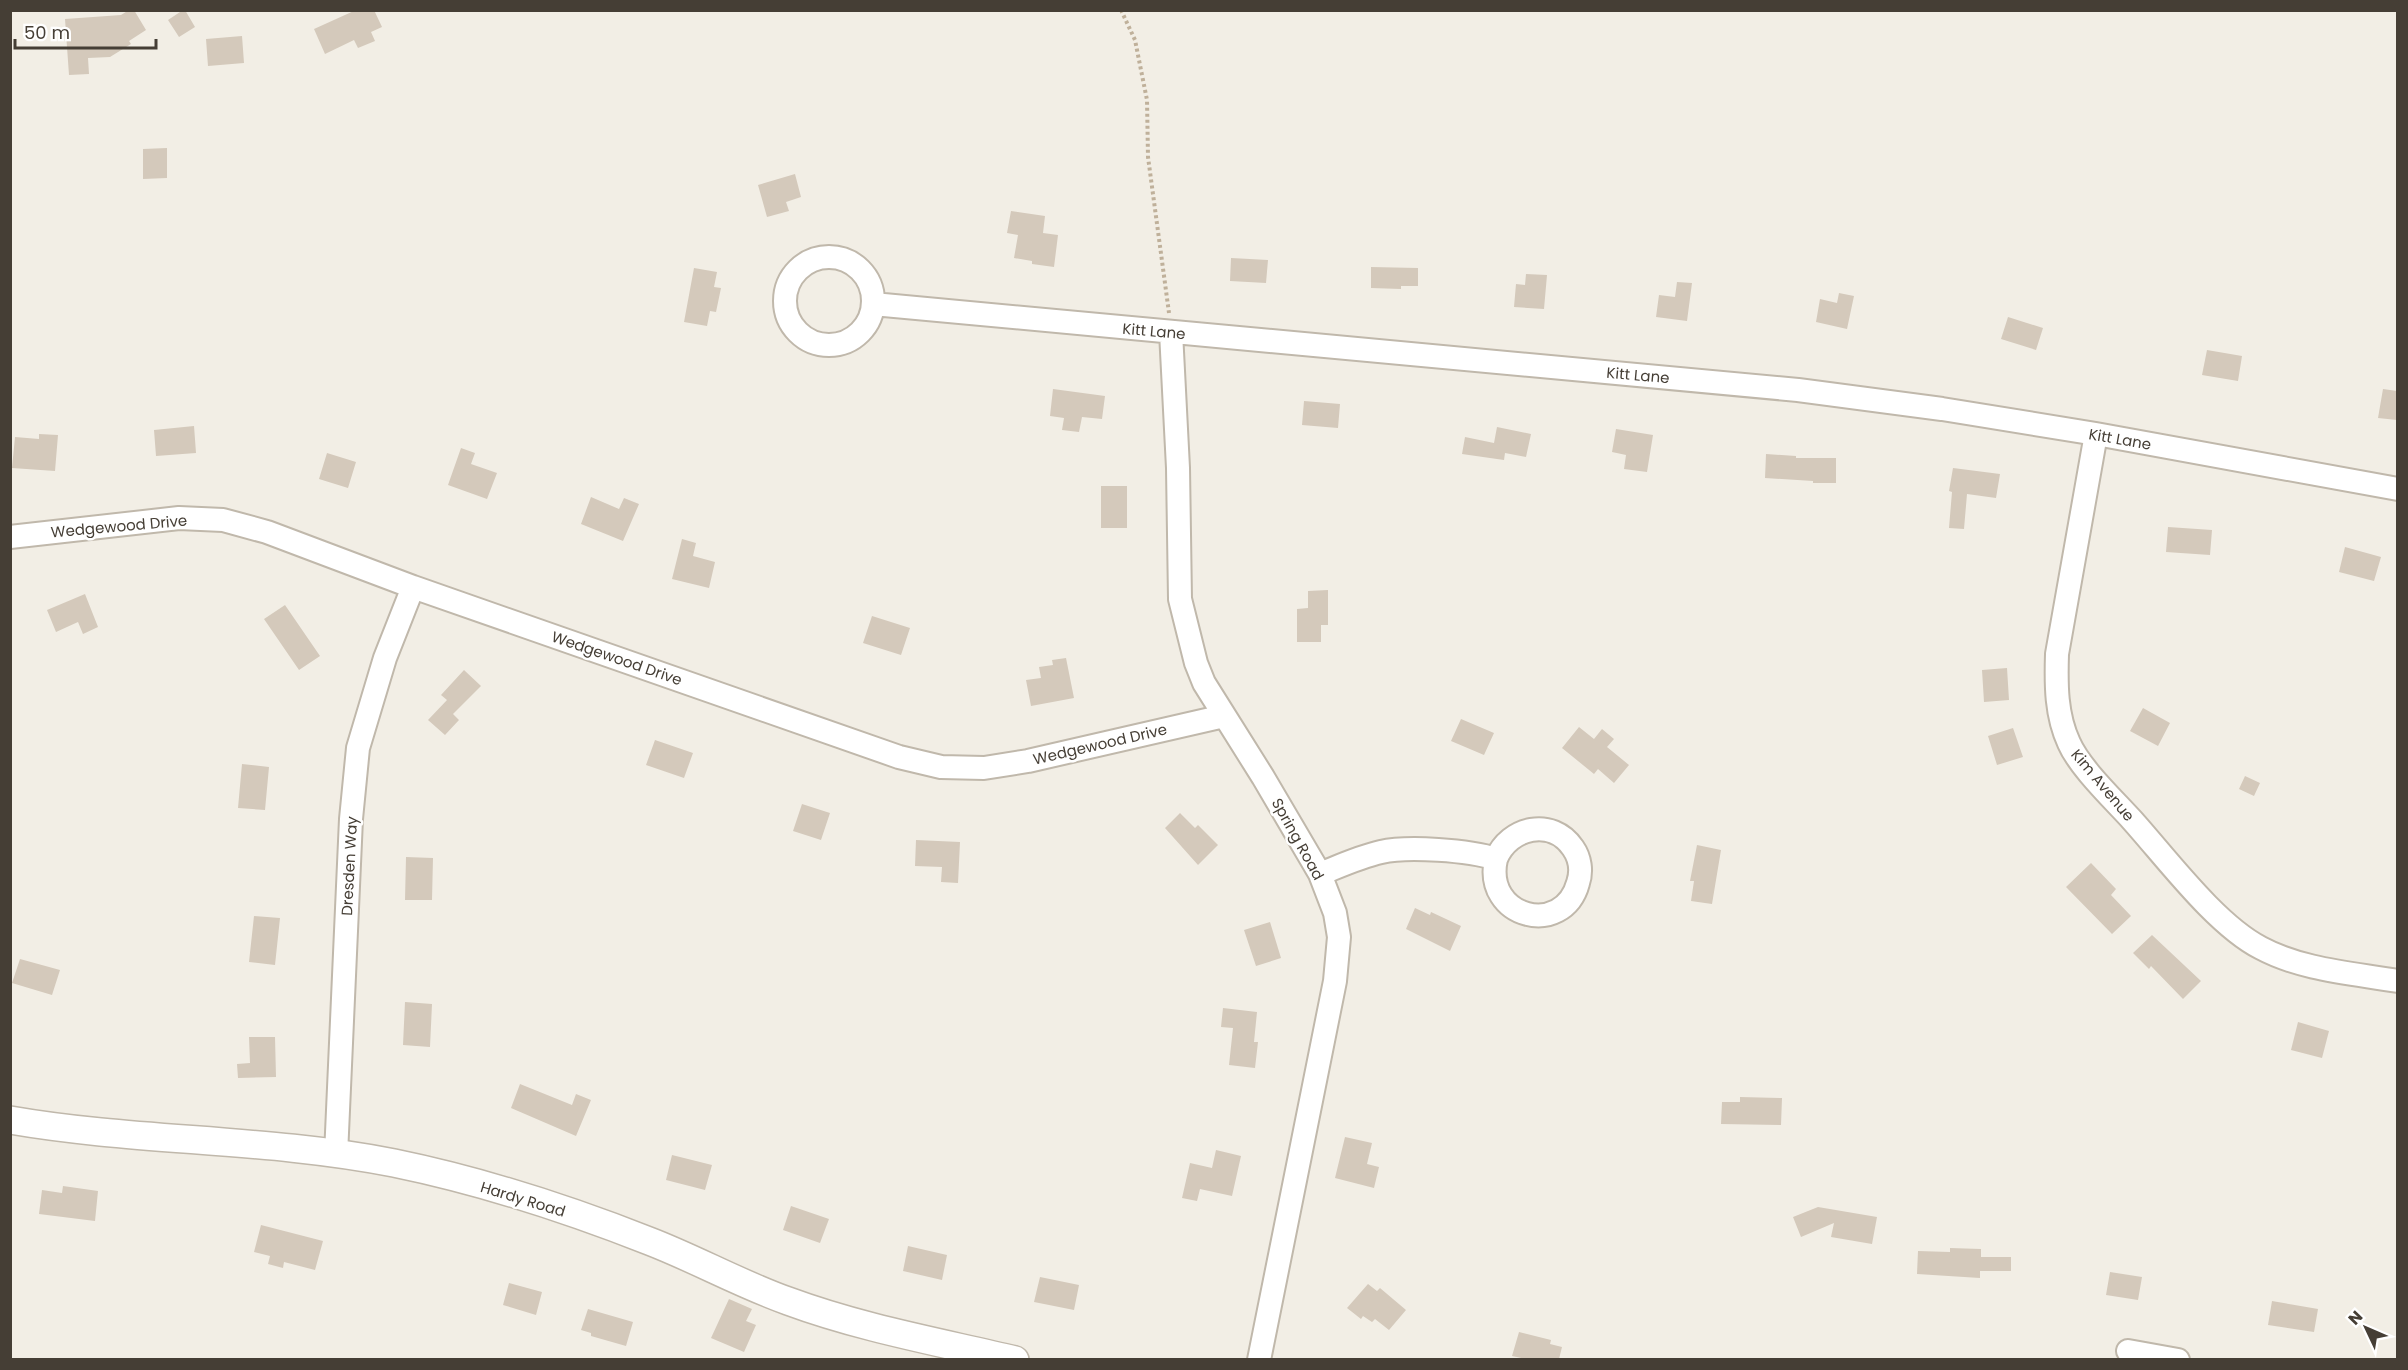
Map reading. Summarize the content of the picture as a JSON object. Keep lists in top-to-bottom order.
{
  "streets": {
    "street": [
      "Kitt Lane",
      "Wedgewood Drive",
      "Kim Avenue",
      "Spring Road",
      "Dresden Way",
      "Hardy Road"
    ]
  },
  "crossings": [
    ["Kitt Lane", "Kim Avenue"],
    ["Kitt Lane", "Spring Road"],
    ["Wedgewood Drive", "Spring Road"],
    ["Wedgewood Drive", "Dresden Way"],
    ["Dresden Way", "Hardy Road"]
  ],
  "scale_bar": "50 m",
  "north": "top left"
}
